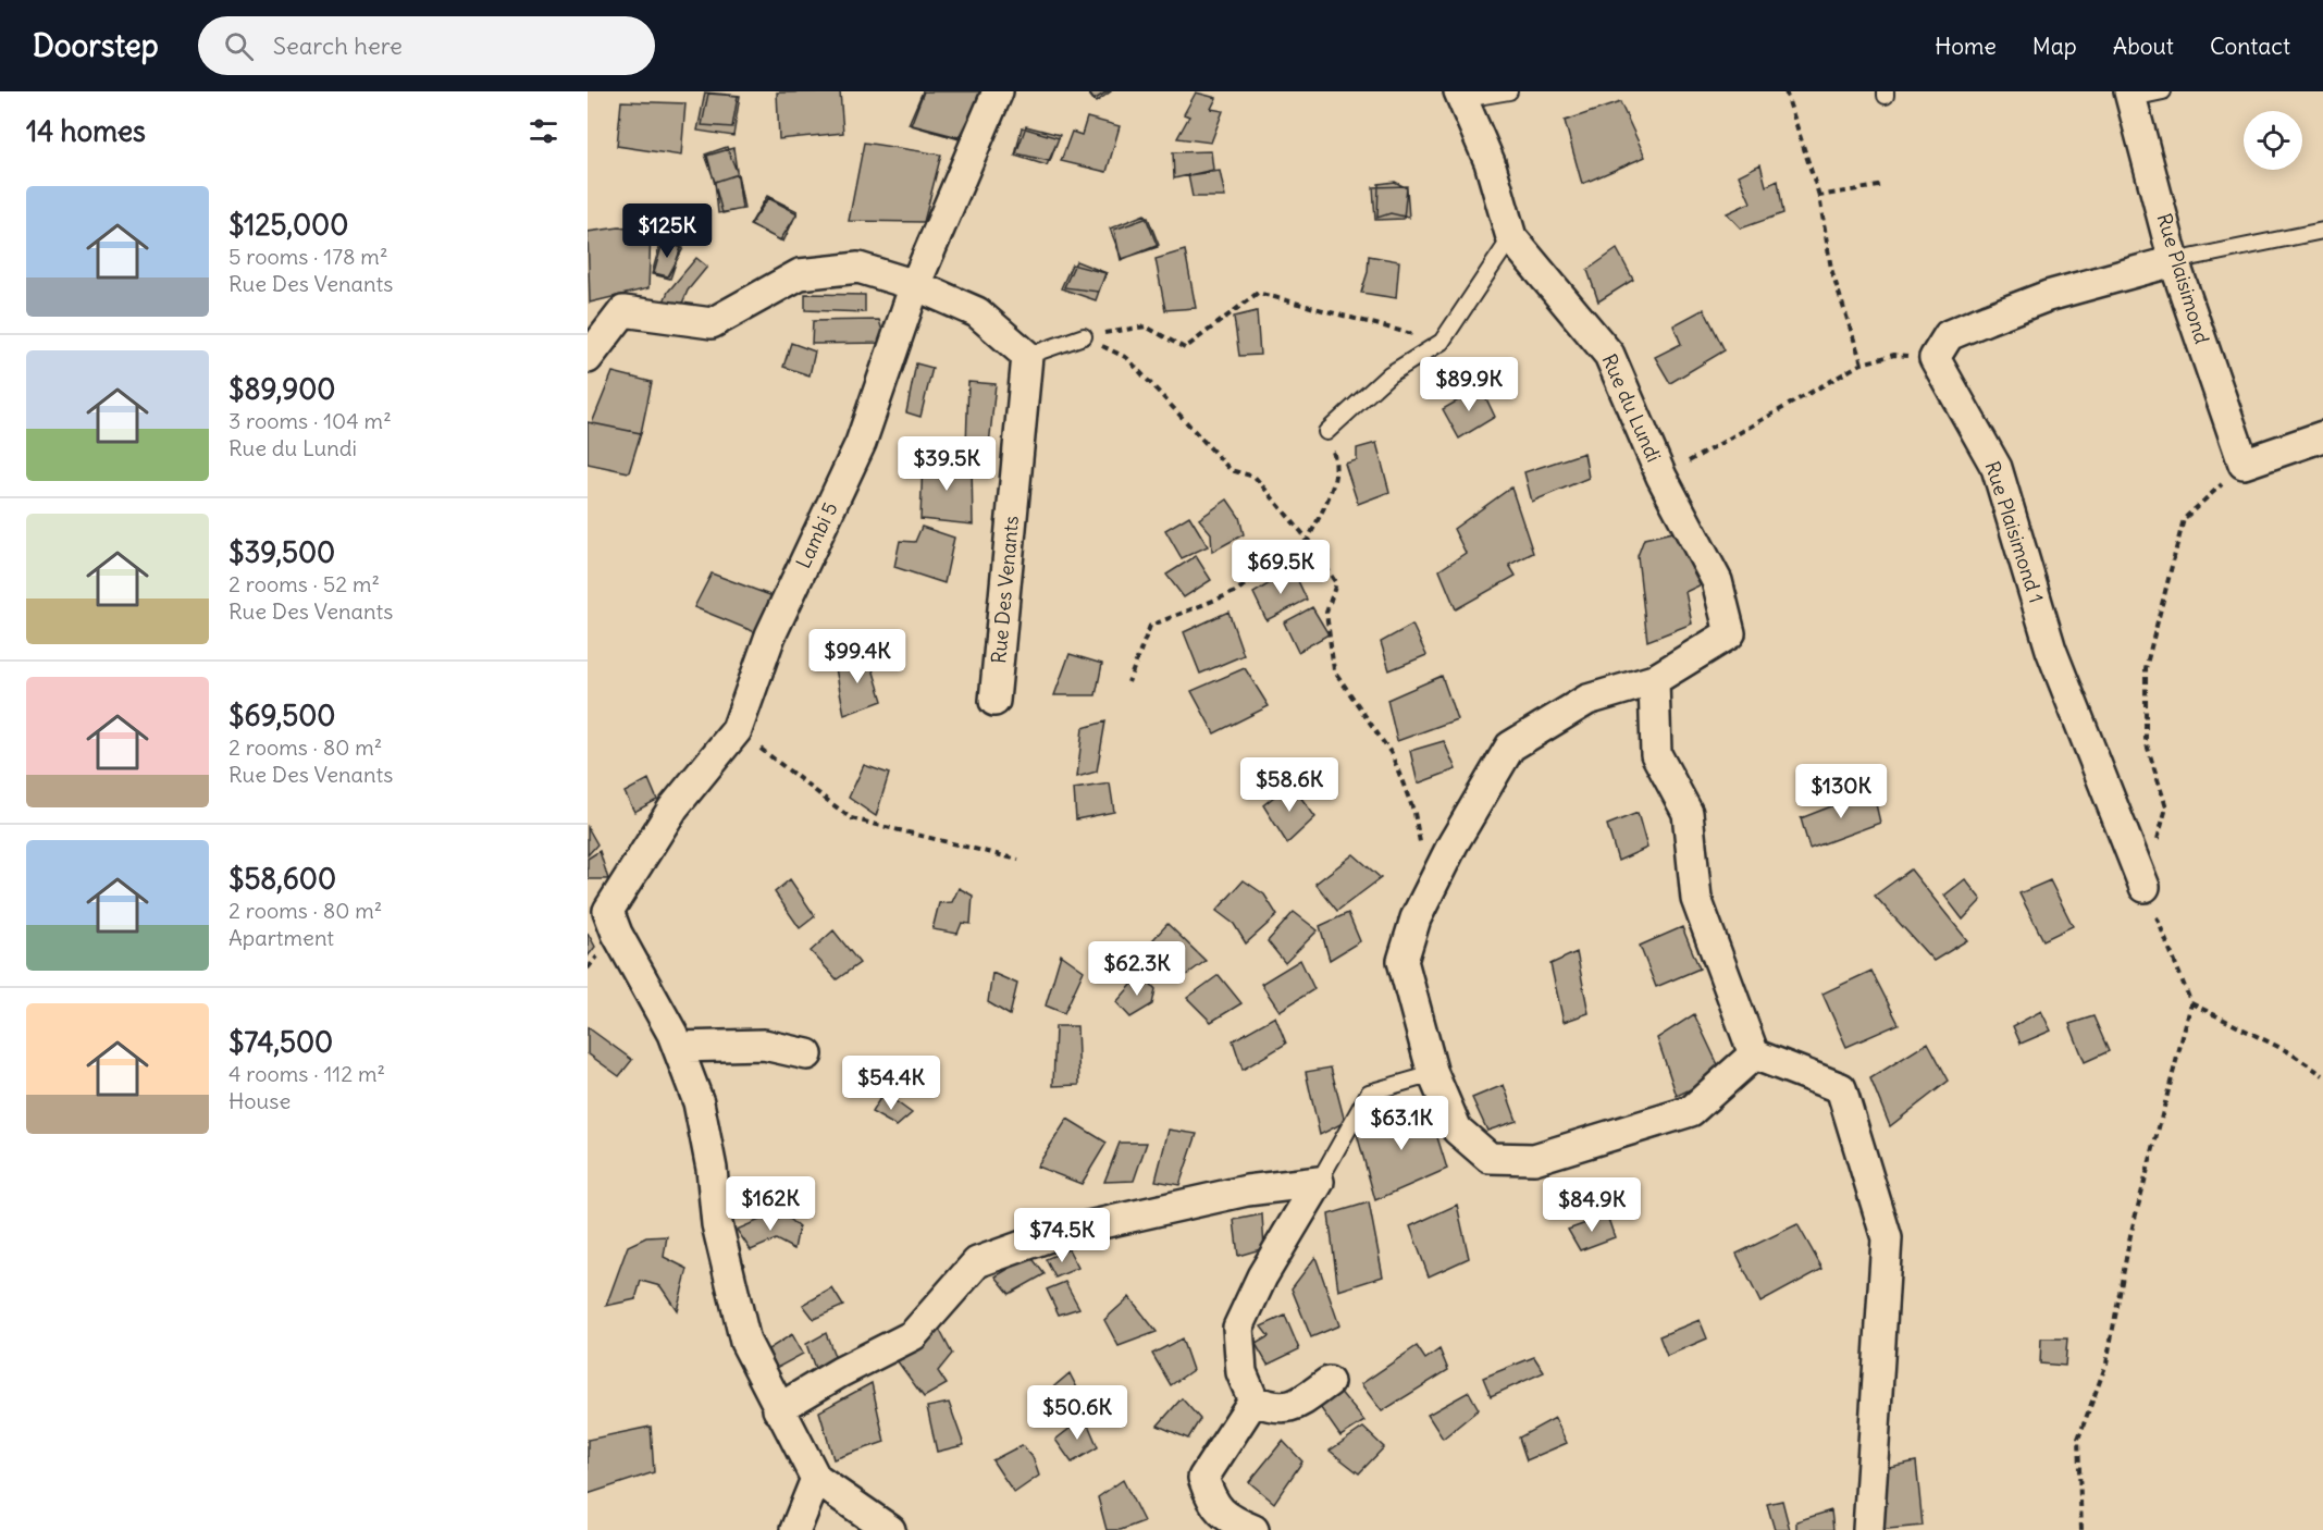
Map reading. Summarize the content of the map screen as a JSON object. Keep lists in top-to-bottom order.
{
  "streets": {
    "street": [
      "Rue Plaisimond",
      "Rue du Lundi",
      "Rue Plaisimond 1",
      "Lambi 5",
      "Rue Des Venants"
    ]
  },
  "page": {
    "header": "Doorstep",
    "search": "Search here",
    "nav": [
      "Home",
      "Map",
      "About",
      "Contact"
    ],
    "heading": "14 homes",
    "list": [
      {
        "name": "$125,000",
        "note": "5 rooms · 178 m² · Rue Des Venants"
      },
      {
        "name": "$89,900",
        "note": "3 rooms · 104 m² · Rue du Lundi"
      },
      {
        "name": "$39,500",
        "note": "2 rooms · 52 m² · Rue Des Venants"
      },
      {
        "name": "$69,500",
        "note": "2 rooms · 80 m² · Rue Des Venants"
      },
      {
        "name": "$58,600",
        "note": "2 rooms · 80 m² · Apartment"
      },
      {
        "name": "$74,500",
        "note": "4 rooms · 112 m² · House"
      }
    ],
    "price": [
      "$125K",
      "$89.9K",
      "$39.5K",
      "$69.5K",
      "$99.4K",
      "$58.6K",
      "$130K",
      "$62.3K",
      "$54.4K",
      "$63.1K",
      "$162K",
      "$84.9K",
      "$74.5K",
      "$50.6K"
    ]
  }
}
